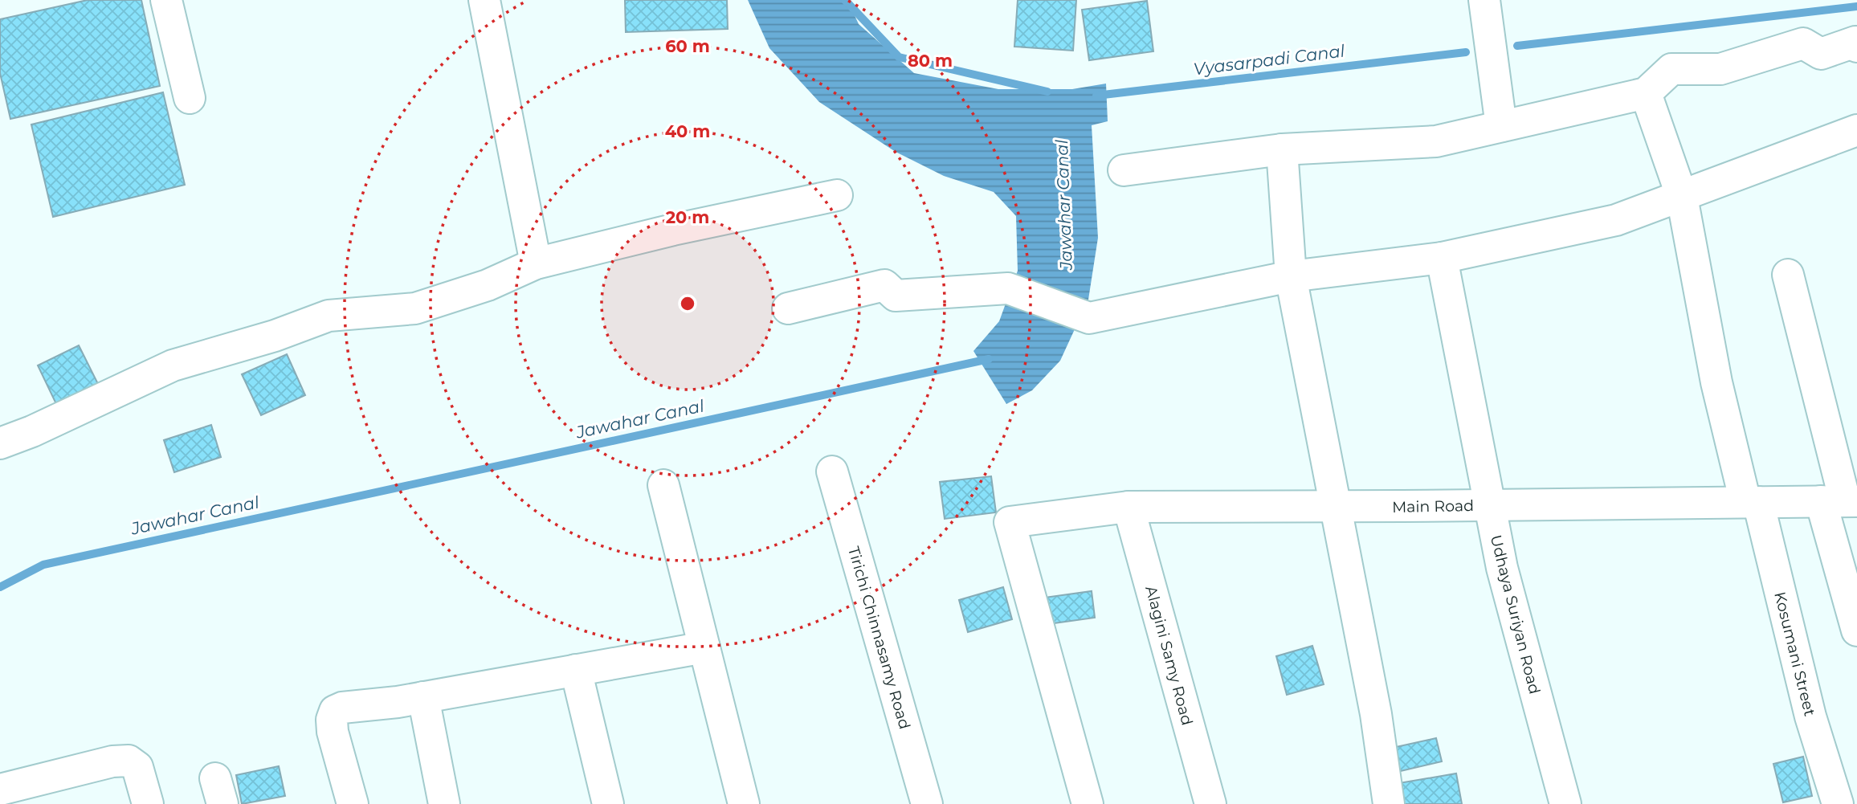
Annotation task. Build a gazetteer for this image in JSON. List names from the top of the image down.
{
  "streets": {
    "street": [
      "Main Road",
      "Udhaya Suriyan Road",
      "Tirichi Chinnasamy Road",
      "Kosumani Street",
      "Alagini Samy Road"
    ]
  },
  "crossings": [
    ["Main Road", "Udhaya Suriyan Road"],
    ["Main Road", "Kosumani Street"],
    ["Main Road", "Alagini Samy Road"]
  ],
  "water": ["Vyasarpadi Canal", "Jawahar Canal"],
  "rings": [
    "60 m",
    "80 m",
    "40 m",
    "20 m"
  ]
}
